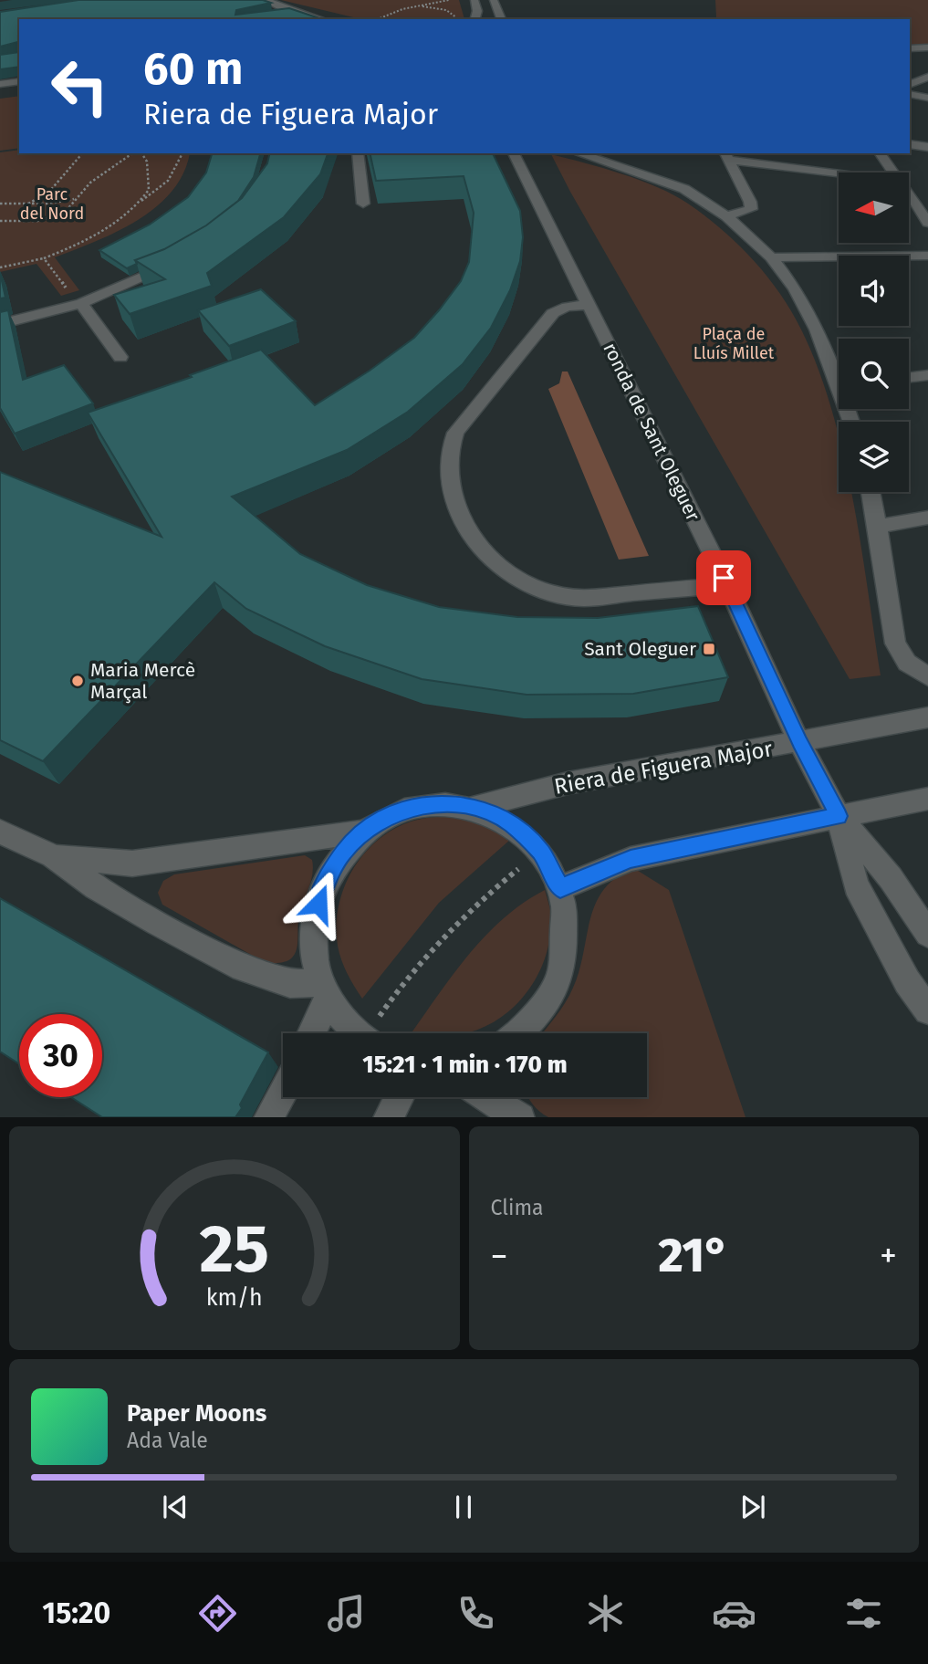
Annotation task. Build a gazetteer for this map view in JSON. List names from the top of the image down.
{
  "streets": {
    "street": ["ronda de Sant Oleguer", "Riera de Figuera Major"]
  },
  "crossings": [
    ["ronda de Sant Oleguer", "Riera de Figuera Major"]
  ],
  "parks": ["Parc del Nord", "Plaça de Lluís Millet"],
  "places": {
    "transit": ["Sant Oleguer"],
    "other": ["Maria Mercè Marçal"]
  },
  "north": "left",
  "page": {
    "turn": ["60 m", "Riera de Figuera Major"],
    "limit": "30",
    "trip": "15:21 · 1 min · 170 m",
    "tile": "Clima",
    "heat": ["−", "21°", "+"],
    "song": ["Paper Moons", "Ada Vale"],
    "tabs": "15:20",
    "gauge": ["25", "km/h"]
  }
}
